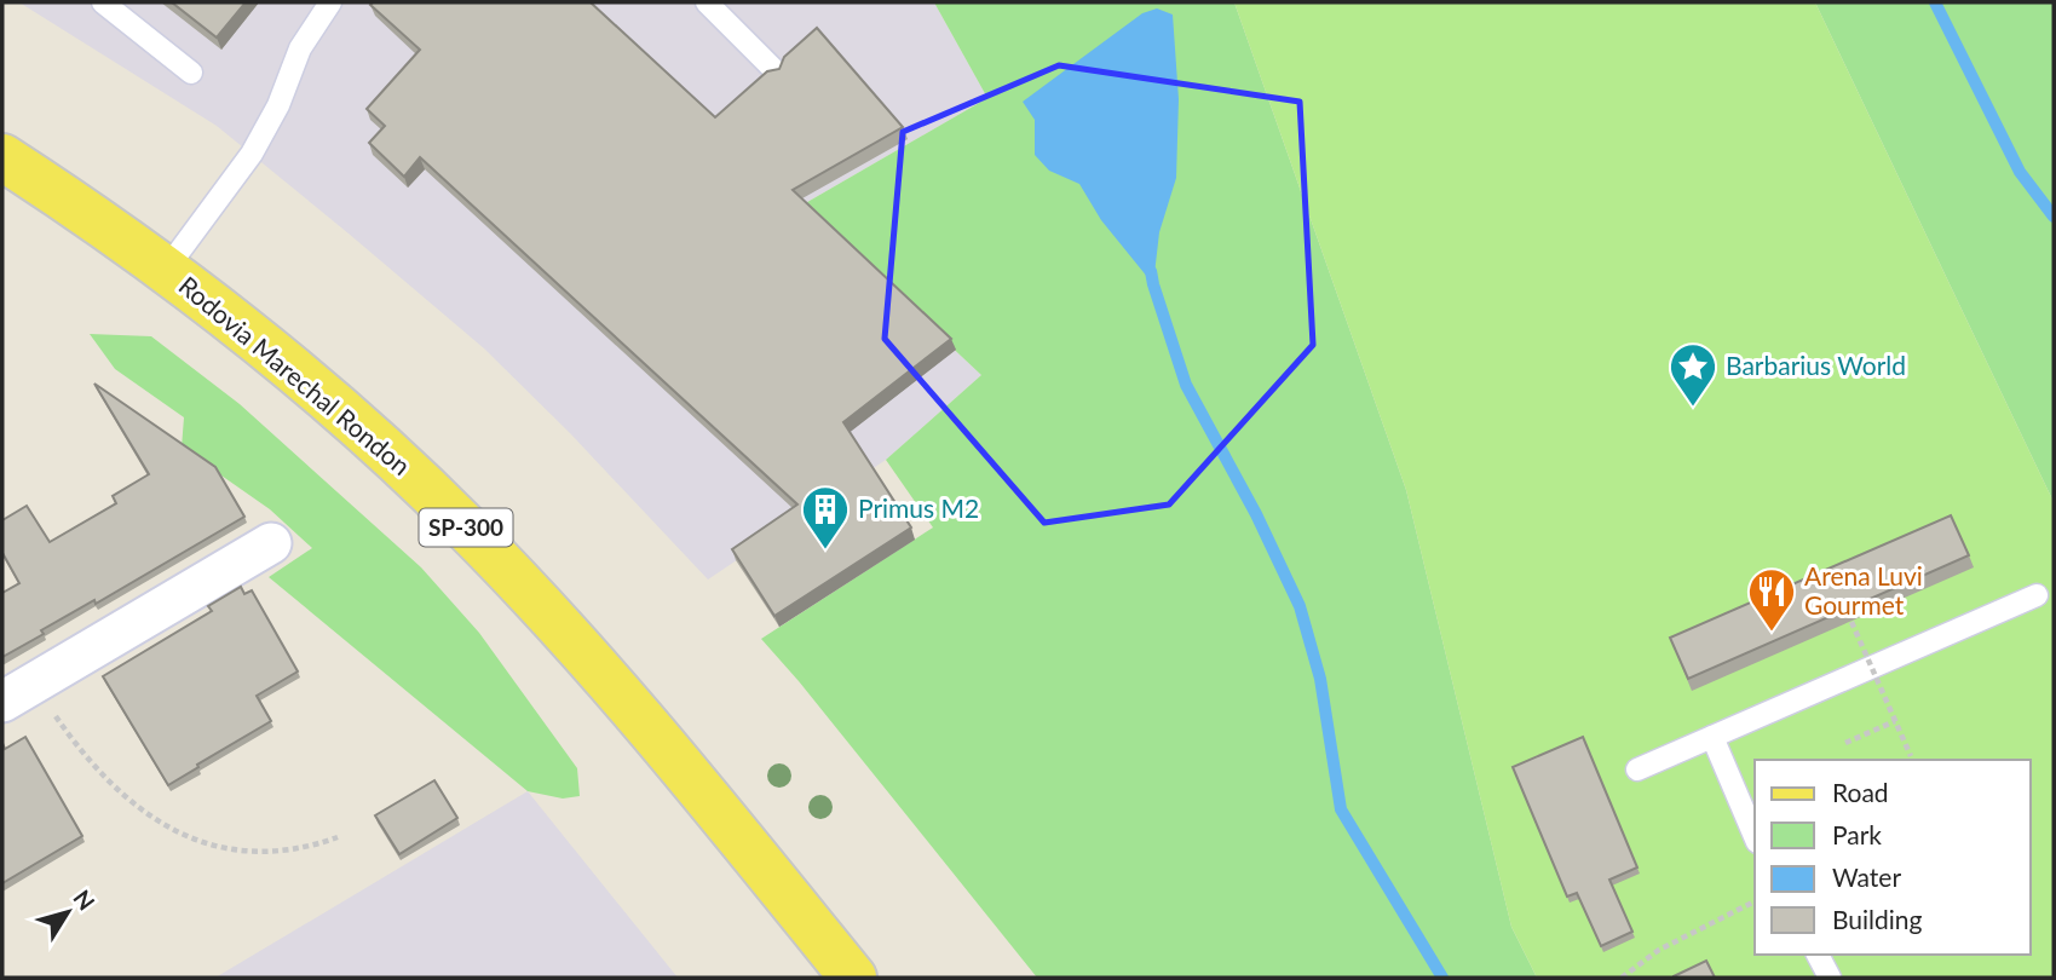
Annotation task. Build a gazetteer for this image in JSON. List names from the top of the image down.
{
  "streets": {
    "main road": ["Rodovia Marechal Rondon", "SP-300"]
  },
  "places": {
    "place": ["Barbarius World"],
    "building": ["Primus M2"],
    "restaurant": ["Arena Luvi Gourmet"]
  },
  "legend": [
    "Road",
    "Park",
    "Water",
    "Building"
  ],
  "north": "top right"
}
